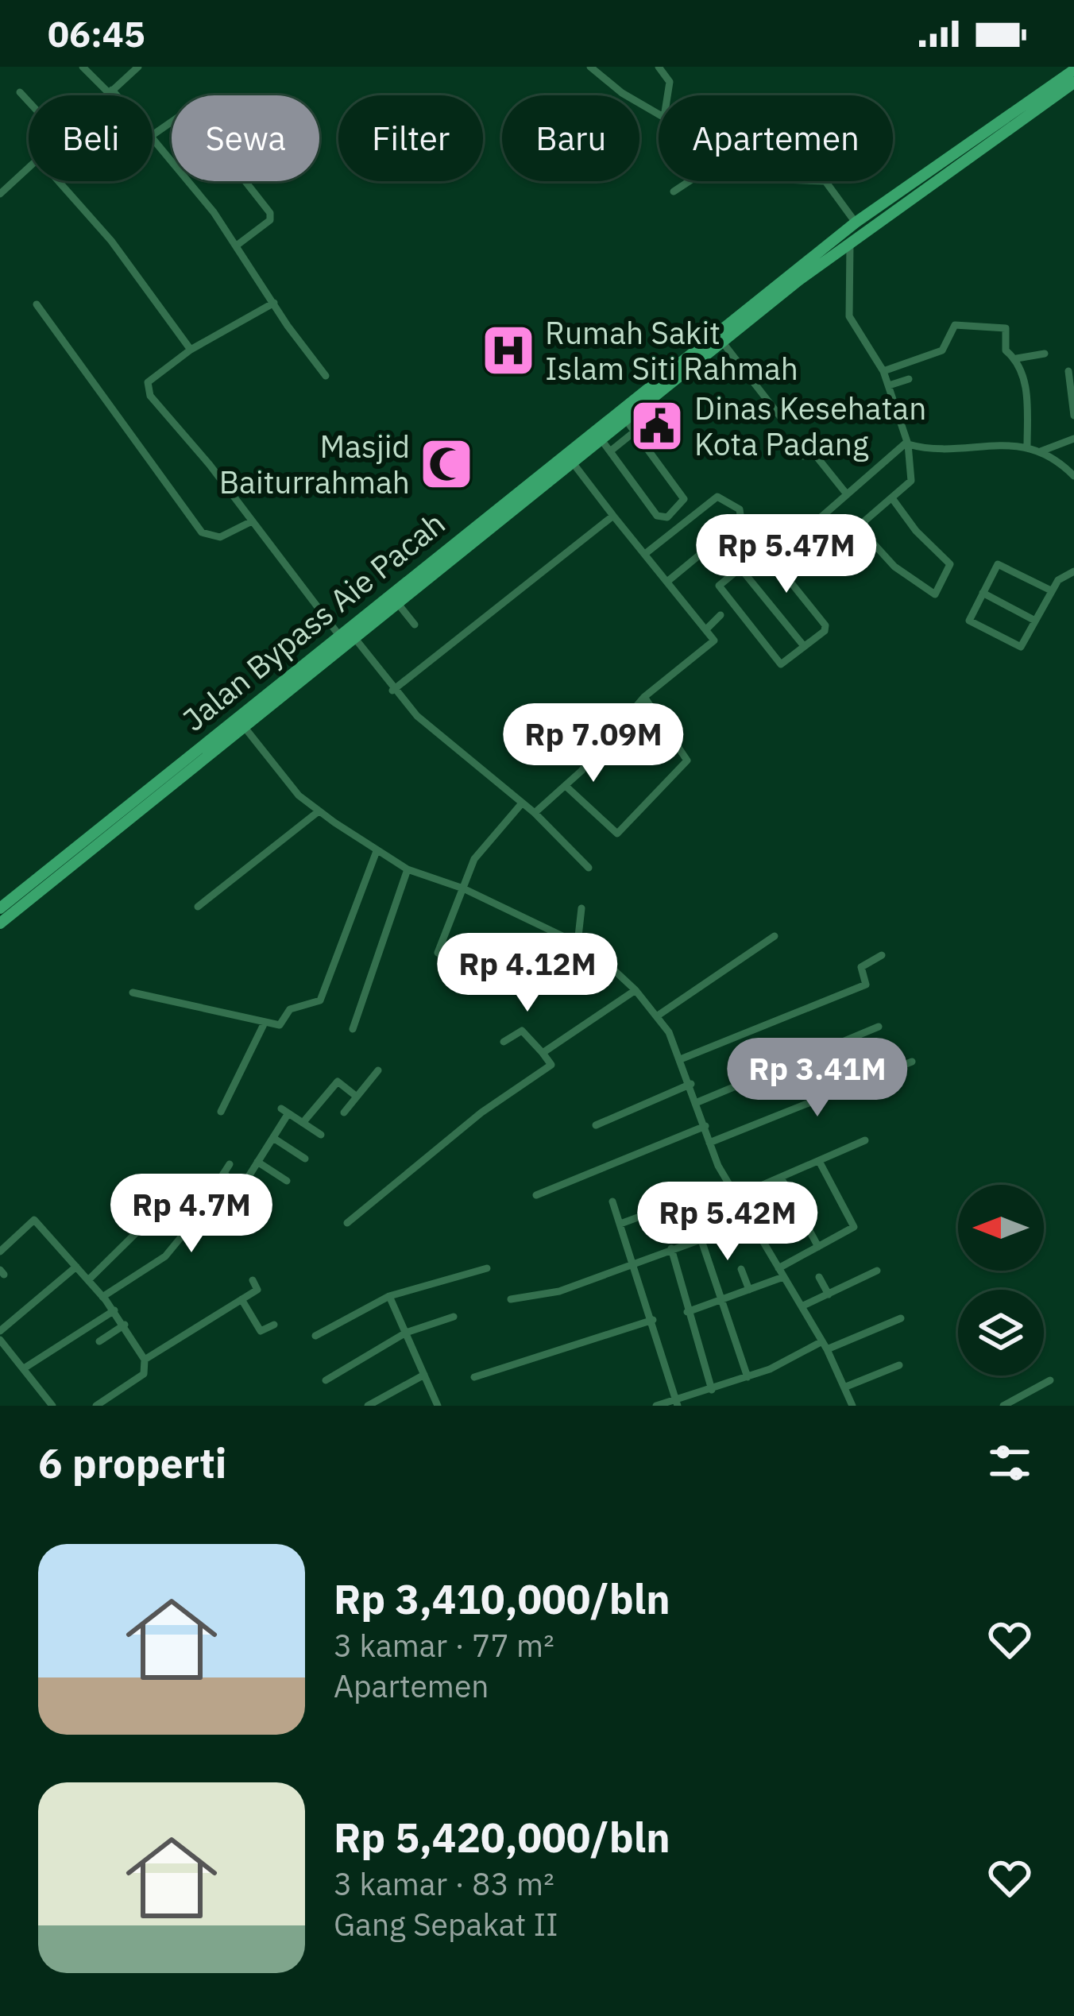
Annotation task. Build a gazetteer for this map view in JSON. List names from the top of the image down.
{
  "streets": {
    "highway": ["Jalan Bypass Aie Pacah"]
  },
  "places": {
    "hospital": ["Rumah Sakit Islam Siti Rahmah"],
    "public building": ["Dinas Kesehatan Kota Padang"],
    "mosque": ["Masjid Baiturrahmah"]
  },
  "north": "left",
  "page": {
    "status": "06:45",
    "chip": [
      "Beli",
      "Sewa",
      "Filter",
      "Baru",
      "Apartemen"
    ],
    "price": [
      "Rp 5.47M",
      "Rp 7.09M",
      "Rp 4.12M",
      "Rp 3.41M",
      "Rp 4.7M",
      "Rp 5.42M"
    ],
    "heading": "6 properti",
    "list": [
      {
        "name": "Rp 3,410,000/bln",
        "note": "3 kamar · 77 m² · Apartemen"
      },
      {
        "name": "Rp 5,420,000/bln",
        "note": "3 kamar · 83 m² · Gang Sepakat II"
      }
    ]
  }
}
